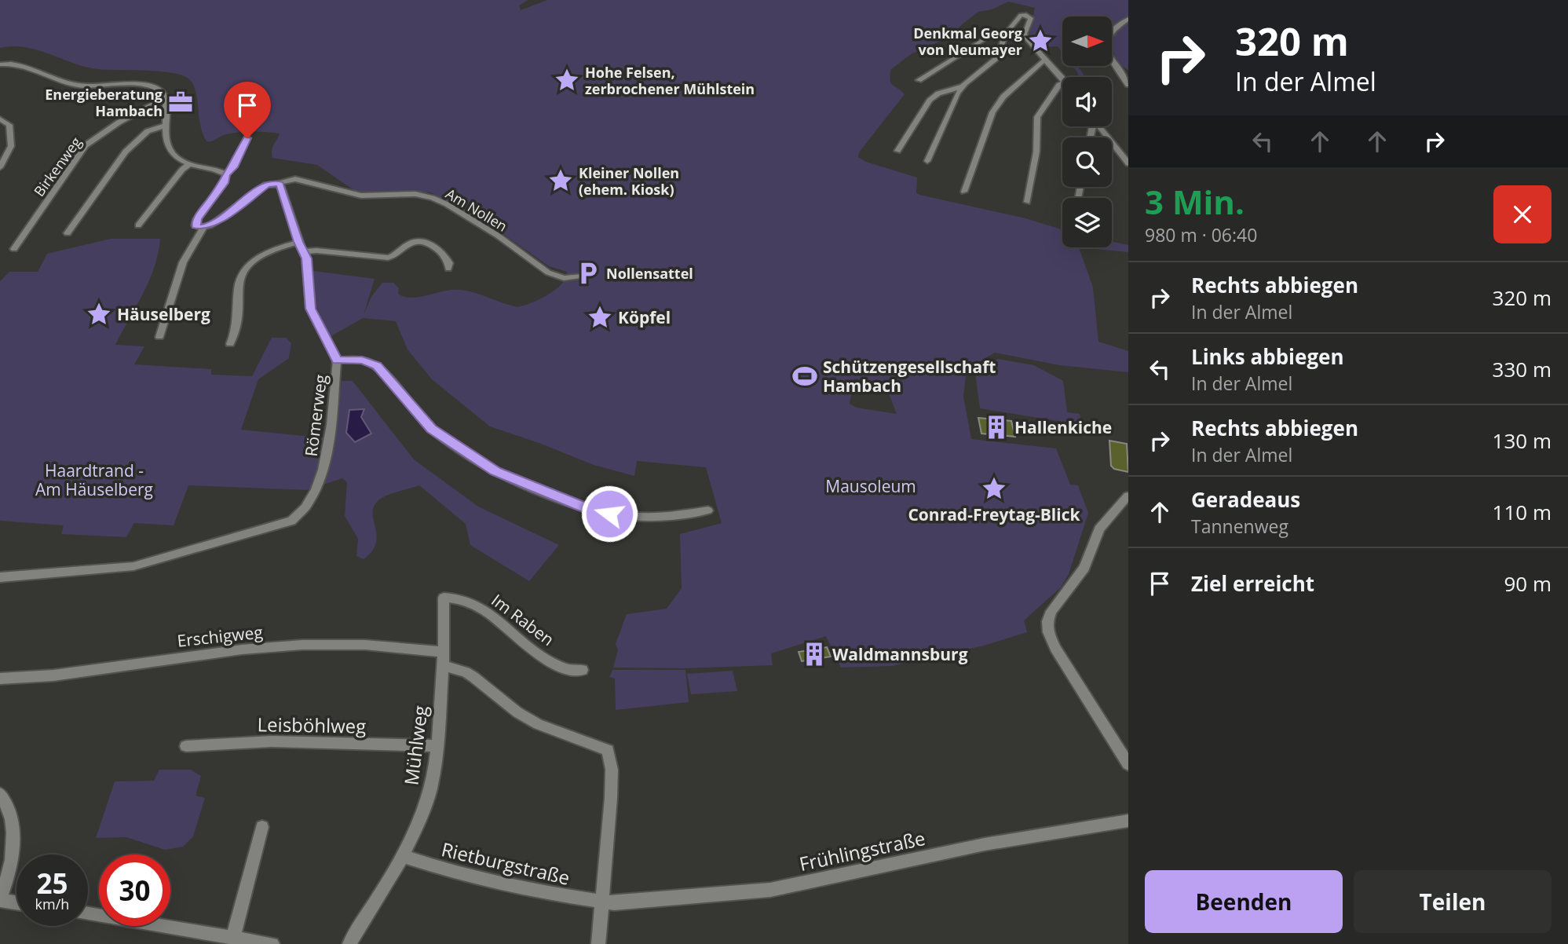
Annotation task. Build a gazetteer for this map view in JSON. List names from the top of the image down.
{
  "streets": {
    "street": [
      "Birkenweg",
      "Am Nollen",
      "Römerweg",
      "Im Raben",
      "Erschigweg",
      "Leisböhlweg",
      "Mühlweg",
      "Frühlingstraße",
      "Rietburgstraße"
    ]
  },
  "crossings": [
    ["Im Raben", "Mühlweg"],
    ["Erschigweg", "Mühlweg"],
    ["Leisböhlweg", "Mühlweg"],
    ["Mühlweg", "Rietburgstraße"],
    ["Frühlingstraße", "Rietburgstraße"]
  ],
  "parks": ["Haardtrand - Am Häuselberg", "Mausoleum"],
  "places": {
    "place": [
      "Denkmal Georg von Neumayer",
      "Hohe Felsen, zerbrochener Mühlstein",
      "Kleiner Nollen (ehem. Kiosk)",
      "Häuselberg",
      "Köpfel",
      "Conrad-Freytag-Blick"
    ],
    "office": ["Energieberatung Hambach"],
    "parking": ["Nollensattel"],
    "sports": ["Schützengesellschaft Hambach"],
    "building": ["Hallenkiche", "Waldmannsburg"]
  },
  "north": "right",
  "page": {
    "turn": ["320 m", "In der Almel"],
    "heading": ["3 Min.", "980 m · 06:40"],
    "list": [
      {
        "name": "Rechts abbiegen",
        "note": "In der Almel",
        "value": "320 m"
      },
      {
        "name": "Links abbiegen",
        "note": "In der Almel",
        "value": "330 m"
      },
      {
        "name": "Rechts abbiegen",
        "note": "In der Almel",
        "value": "130 m"
      },
      {
        "name": "Geradeaus",
        "note": "Tannenweg",
        "value": "110 m"
      },
      {
        "name": "Ziel erreicht",
        "value": "90 m"
      }
    ],
    "speed": "25 km/h",
    "limit": "30",
    "buttons": ["Beenden", "Teilen"]
  }
}
